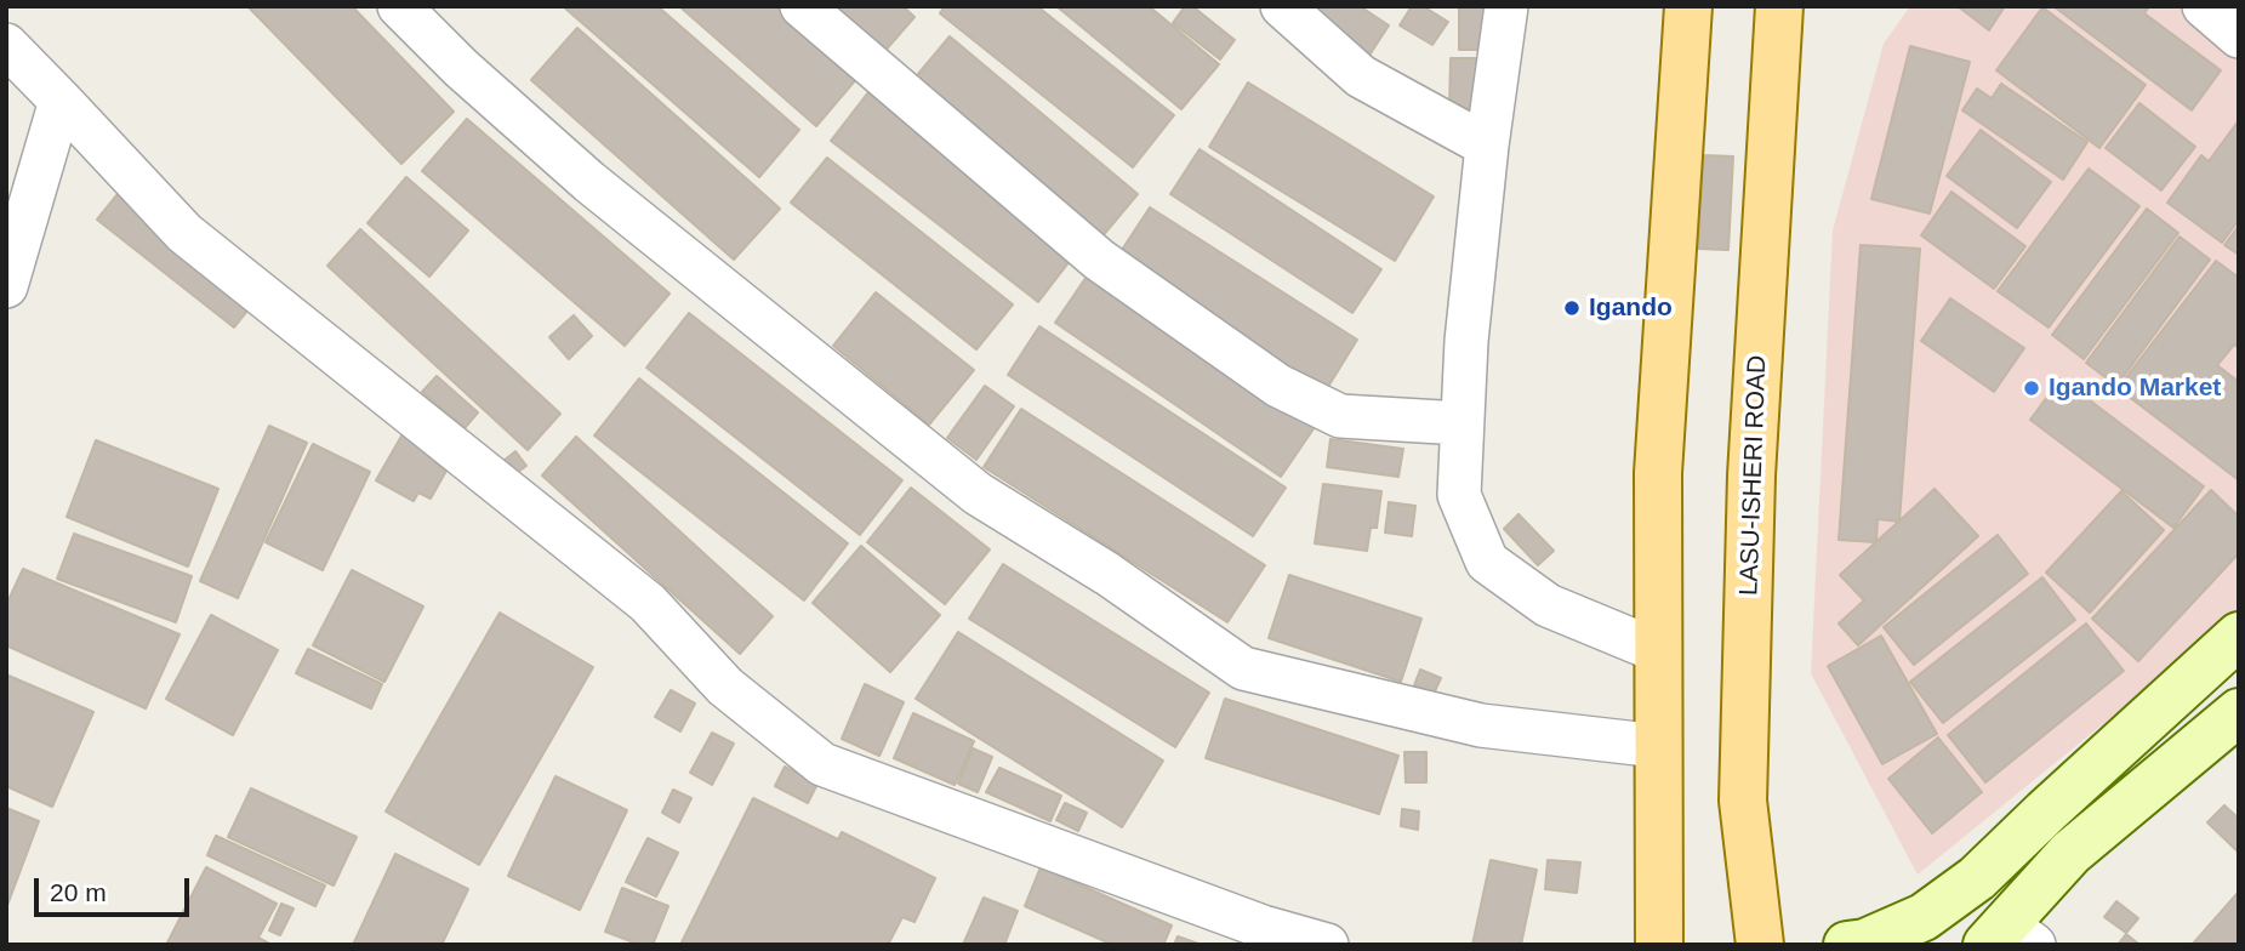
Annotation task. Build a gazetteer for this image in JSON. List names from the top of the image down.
{
  "streets": {
    "main road": ["LASU-ISHERI ROAD"]
  },
  "places": ["Igando", "Igando Market"],
  "scale_bar": "20 m"
}
